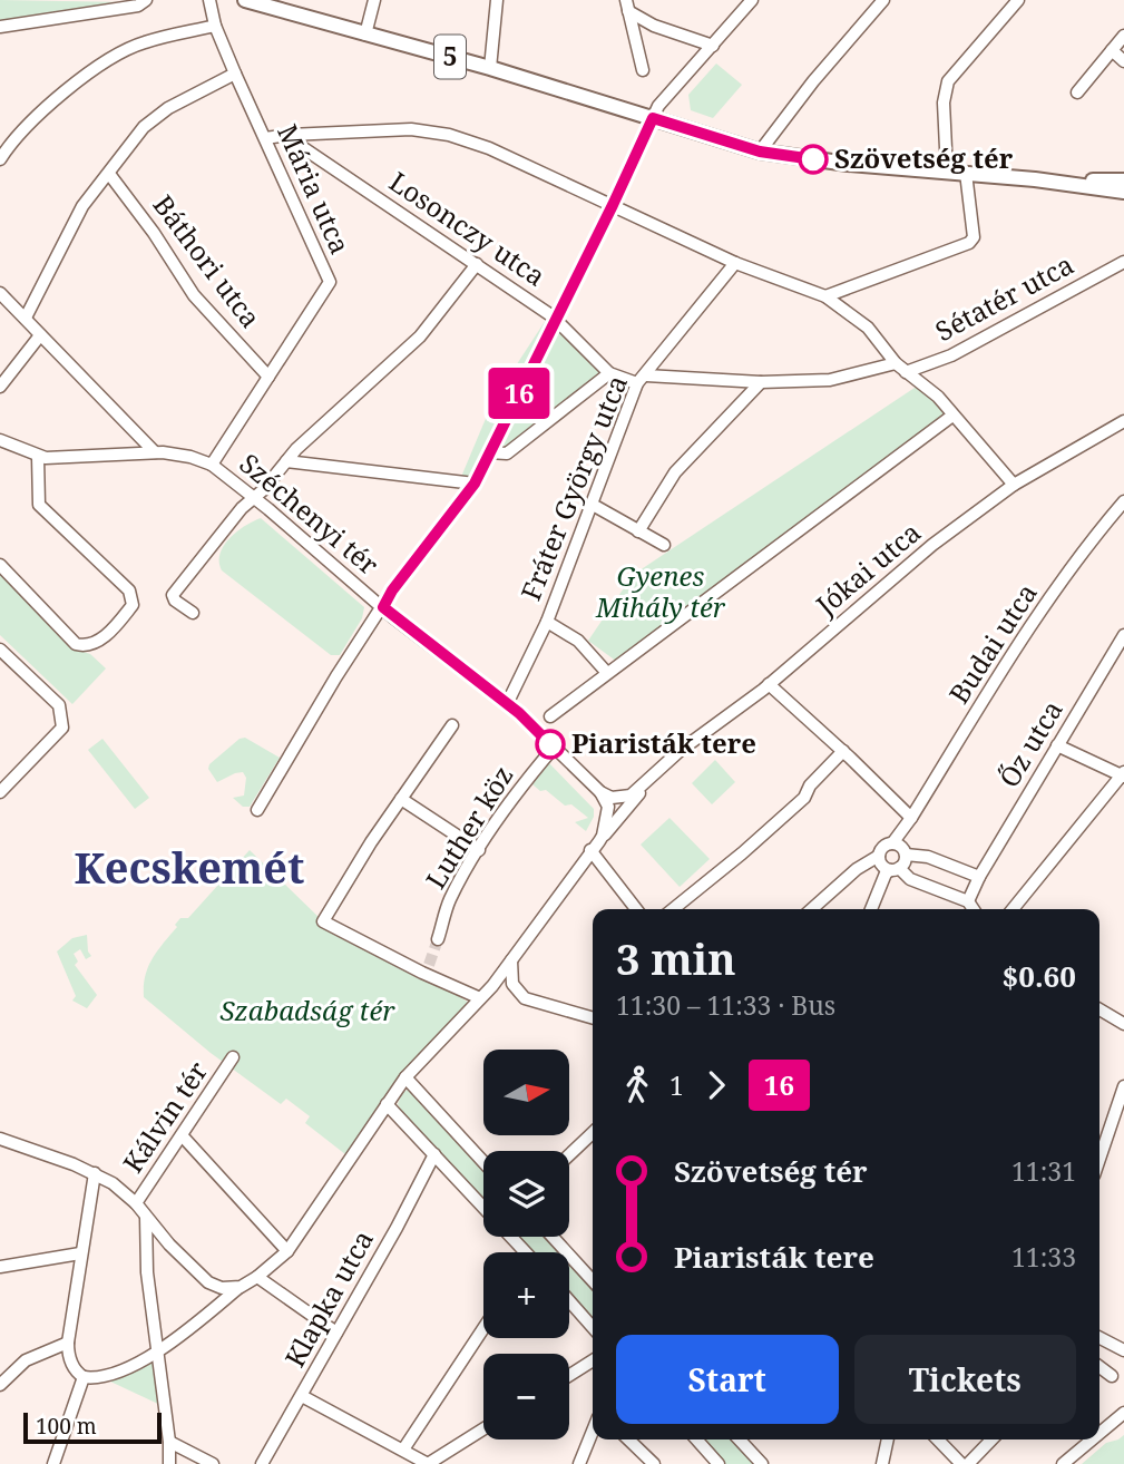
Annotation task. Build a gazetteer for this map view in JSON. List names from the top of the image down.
{
  "streets": {
    "main road": ["5"],
    "street": [
      "Mária utca",
      "Losonczy utca",
      "Báthori utca",
      "Sétatér utca",
      "Fráter György utca",
      "Széchenyi tér",
      "Jókai utca",
      "Budai utca",
      "Őz utca",
      "Luther köz",
      "Kálvin tér",
      "Klapka utca"
    ]
  },
  "crossings": [
    ["Mária utca", "Báthori utca"],
    ["Mária utca", "Széchenyi tér"]
  ],
  "districts": ["Kecskemét"],
  "parks": ["Gyenes Mihály tér", "Szabadság tér"],
  "places": ["Szövetség tér", "Piaristák tere"],
  "lines": ["bus line 16"],
  "scale_bar": "100 m",
  "north": "right",
  "page": {
    "on_map": "16",
    "heading": ["3 min", "11:30 – 11:33 · Bus", "$0.60"],
    "legs": ["1", "16"],
    "map_buttons": ["+", "−"],
    "list": [
      {
        "name": "Szövetség tér",
        "value": "11:31"
      },
      {
        "name": "Piaristák tere",
        "value": "11:33"
      }
    ],
    "buttons": ["Start", "Tickets"],
    "scale": "100 m"
  }
}
